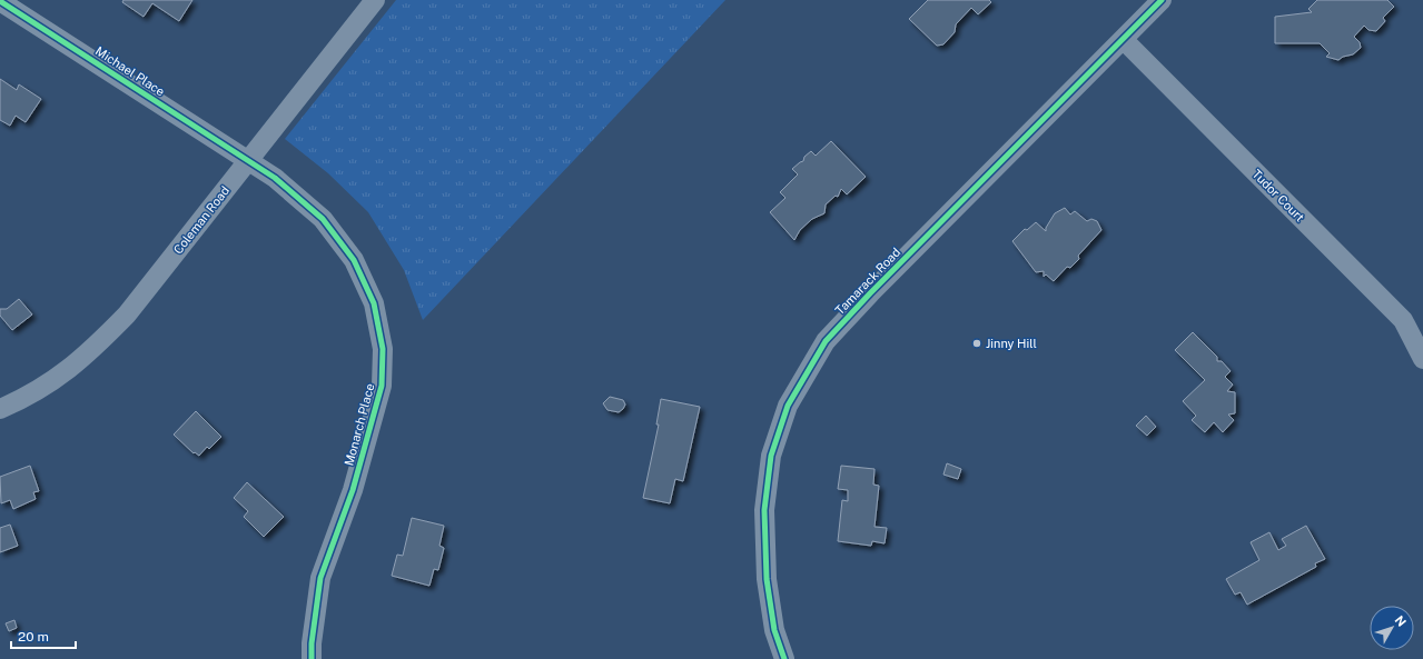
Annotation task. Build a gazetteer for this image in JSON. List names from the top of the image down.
{
  "streets": {
    "street": [
      "Michael Place",
      "Tudor Court",
      "Coleman Road",
      "Tamarack Road",
      "Monarch Place"
    ]
  },
  "crossings": [
    ["Michael Place", "Coleman Road"],
    ["Michael Place", "Monarch Place"],
    ["Tudor Court", "Tamarack Road"],
    ["Coleman Road", "Monarch Place"]
  ],
  "places": ["Jinny Hill"],
  "scale_bar": "20 m",
  "north": "top right"
}
